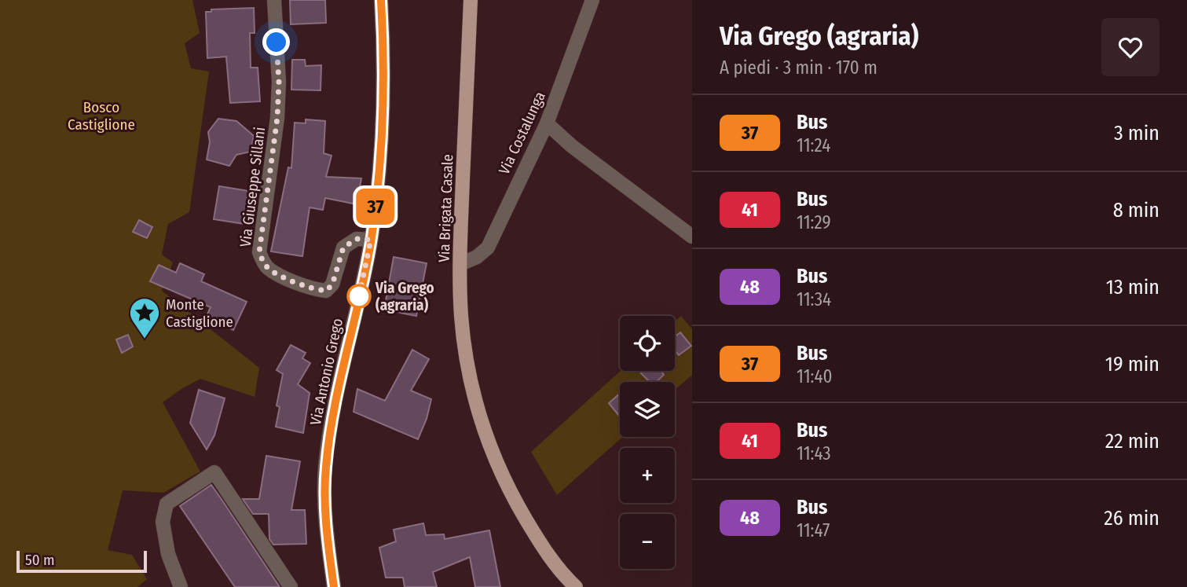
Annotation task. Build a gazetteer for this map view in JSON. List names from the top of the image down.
{
  "streets": {
    "main road": ["Via Brigata Casale"],
    "street": ["Via Costalunga", "Via Giuseppe Sillani", "Via Antonio Grego"]
  },
  "crossings": [
    ["Via Costalunga", "Via Brigata Casale"],
    ["Via Giuseppe Sillani", "Via Antonio Grego"]
  ],
  "parks": ["Bosco Castiglione"],
  "places": {
    "other": ["Via Grego (agraria)"],
    "place": ["Monte Castiglione"]
  },
  "lines": ["bus line 37"],
  "scale_bar": "50 m",
  "page": {
    "on_map": "37",
    "heading": ["Via Grego (agraria)", "A piedi · 3 min · 170 m"],
    "list": [
      {
        "mark": "37",
        "name": "Bus",
        "note": "11:24",
        "value": "3 min"
      },
      {
        "mark": "41",
        "name": "Bus",
        "note": "11:29",
        "value": "8 min"
      },
      {
        "mark": "48",
        "name": "Bus",
        "note": "11:34",
        "value": "13 min"
      },
      {
        "mark": "37",
        "name": "Bus",
        "note": "11:40",
        "value": "19 min"
      },
      {
        "mark": "41",
        "name": "Bus",
        "note": "11:43",
        "value": "22 min"
      },
      {
        "mark": "48",
        "name": "Bus",
        "note": "11:47",
        "value": "26 min"
      }
    ],
    "map_buttons": ["+", "−"],
    "scale": "50 m"
  }
}
